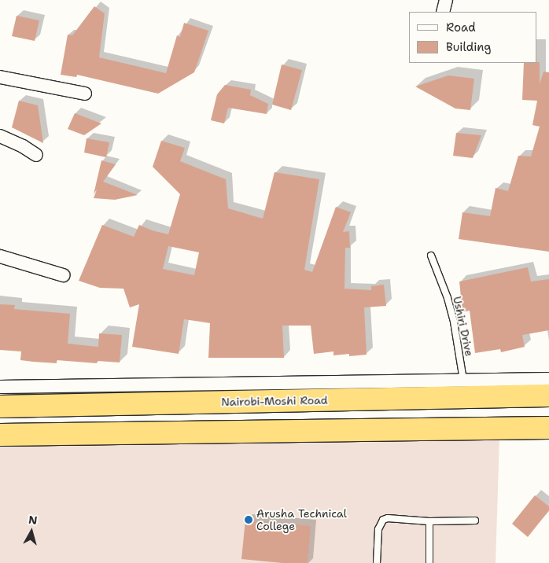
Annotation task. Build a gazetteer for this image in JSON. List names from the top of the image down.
{
  "streets": {
    "highway": ["Nairobi-Moshi Road"],
    "lane": ["Ushiri Drive"]
  },
  "places": ["Arusha Technical College"],
  "legend": ["Road", "Building"],
  "north": "top"
}
